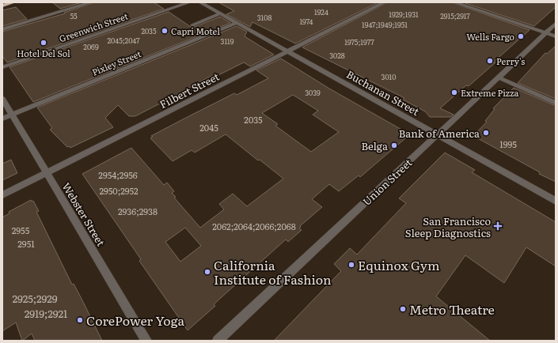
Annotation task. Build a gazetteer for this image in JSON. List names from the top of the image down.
{
  "streets": {
    "street": [
      "Greenwich Street",
      "Pixley Street",
      "Filbert Street",
      "Buchanan Street",
      "Union Street",
      "Webster Street"
    ]
  },
  "crossings": [
    ["Pixley Street", "Buchanan Street"],
    ["Pixley Street", "Webster Street"],
    ["Filbert Street", "Buchanan Street"],
    ["Filbert Street", "Webster Street"],
    ["Buchanan Street", "Union Street"]
  ],
  "places": {
    "other": [
      "Capri Motel",
      "Wells Fargo",
      "Hotel Del Sol",
      "Perry's",
      "Extreme Pizza",
      "Bank of America",
      "Belga",
      "Equinox Gym",
      "California Institute of Fashion",
      "Metro Theatre",
      "CorePower Yoga"
    ],
    "health": ["San Francisco Sleep Diagnostics"]
  },
  "house_numbers": [
    "1924",
    "1929;1931",
    "55",
    "2915;2917",
    "3108",
    "1974",
    "1947;1949;1951",
    "2035",
    "2045;2047",
    "3119",
    "1975;1977",
    "2069",
    "3028",
    "3010",
    "3039",
    "2035",
    "2045",
    "1995",
    "2954;2956",
    "2950;2952",
    "2936;2938",
    "2062;2064;2066;2068",
    "2955",
    "2951",
    "2925;2929",
    "2919;2921"
  ]
}
